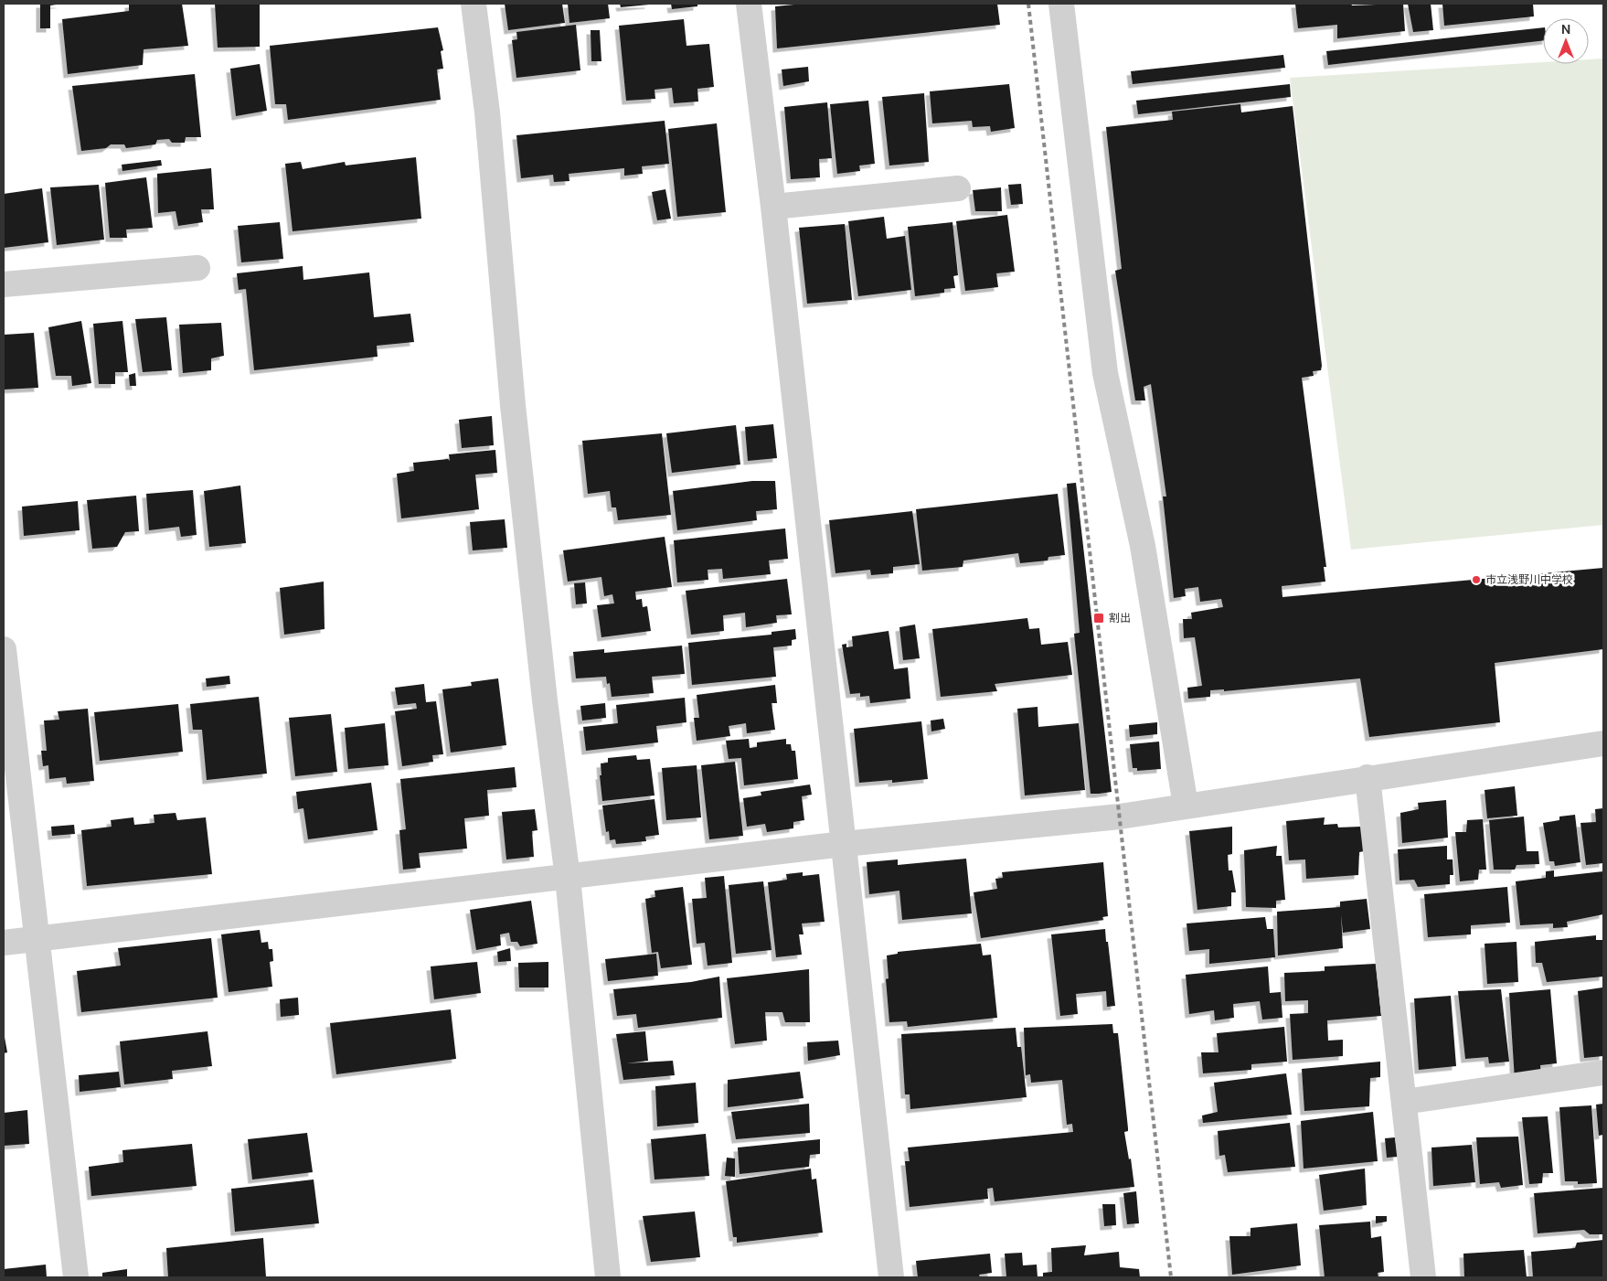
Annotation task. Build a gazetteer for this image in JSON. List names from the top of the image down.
{
  "places": {
    "other": ["市立浅野川中学校"],
    "transit": ["割出"]
  },
  "north": "top"
}
